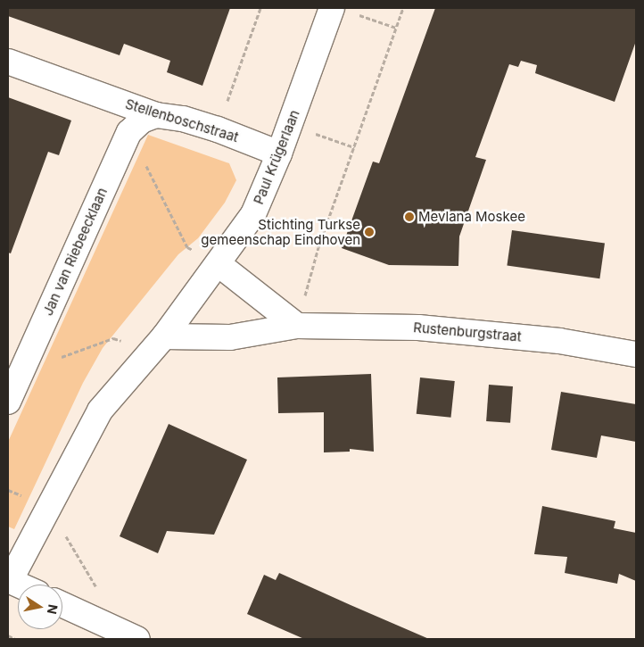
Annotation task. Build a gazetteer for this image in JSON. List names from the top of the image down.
{
  "streets": {
    "street": [
      "Stellenboschstraat",
      "Paul Krügerlaan",
      "Jan van Riebeecklaan",
      "Rustenburgstraat"
    ]
  },
  "crossings": [
    ["Stellenboschstraat", "Paul Krügerlaan"],
    ["Stellenboschstraat", "Jan van Riebeecklaan"],
    ["Paul Krügerlaan", "Rustenburgstraat"]
  ],
  "places": ["Mevlana Moskee", "Stichting Turkse gemeenschap Eindhoven"],
  "north": "right"
}
